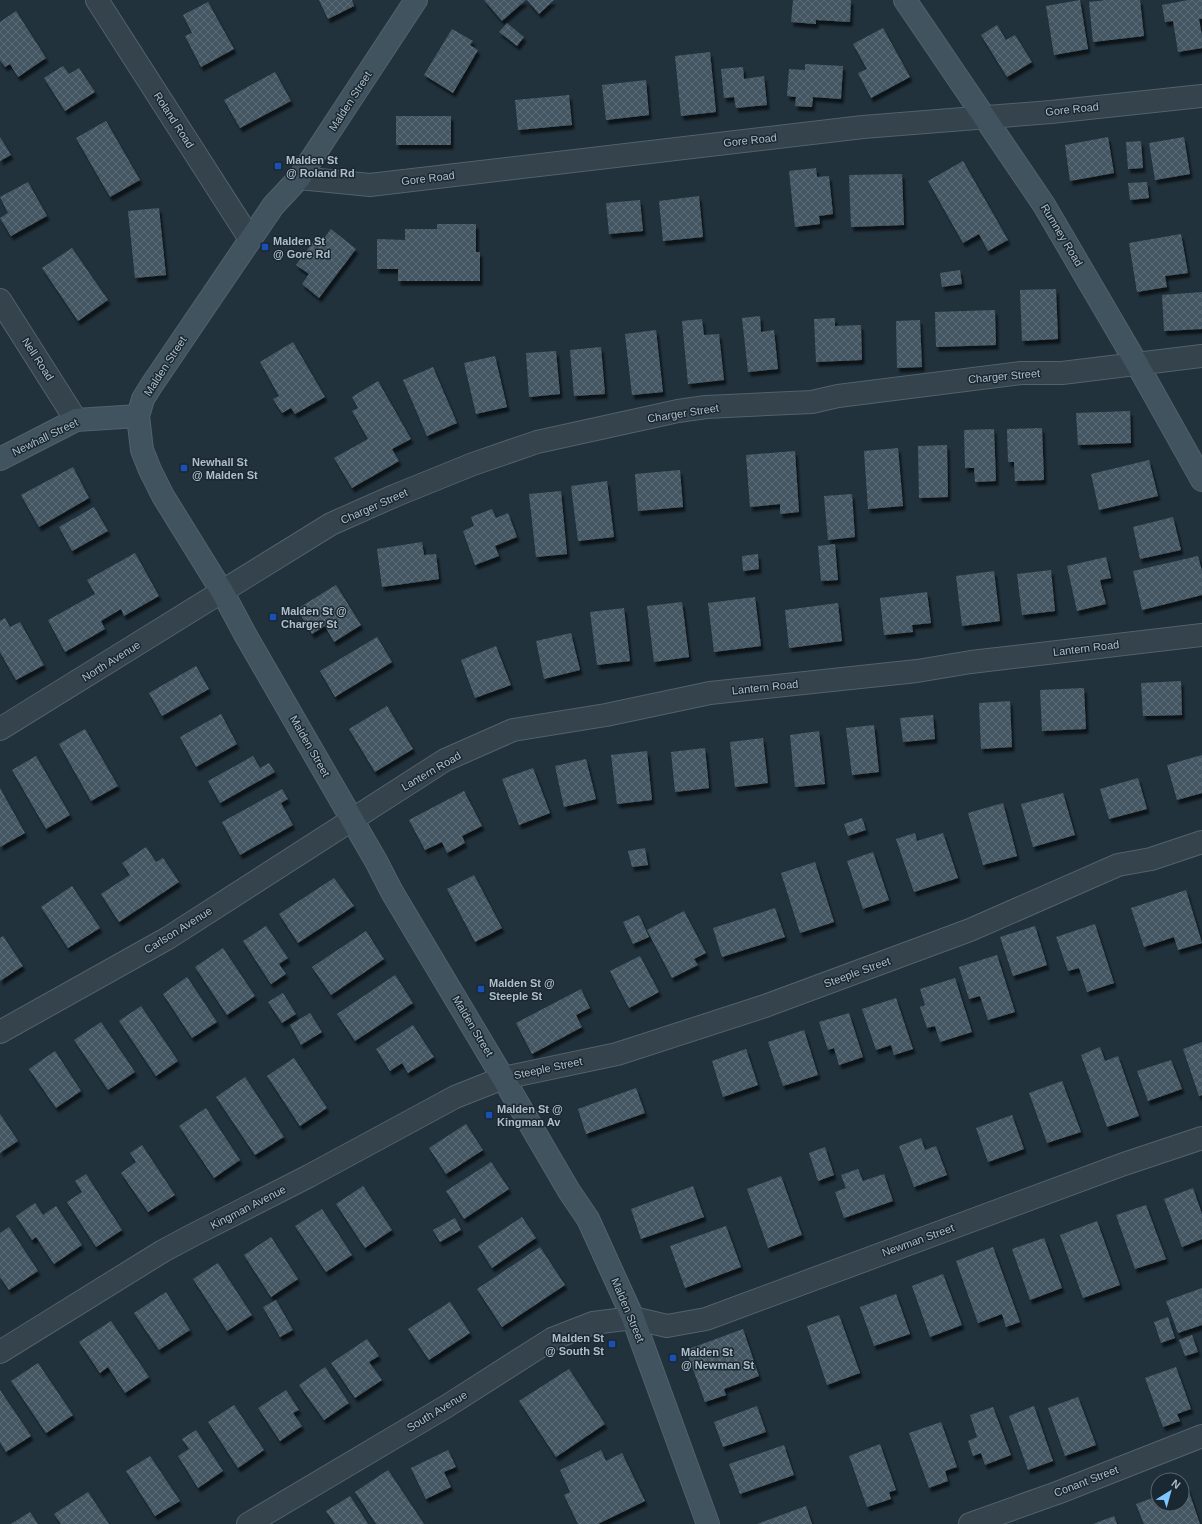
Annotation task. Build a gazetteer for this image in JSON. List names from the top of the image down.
{
  "streets": {
    "street": [
      "Malden Street",
      "Gore Road",
      "Roland Road",
      "Rumney Road",
      "Nell Road",
      "Charger Street",
      "Newhall Street",
      "Lantern Road",
      "North Avenue",
      "Carlson Avenue",
      "Steeple Street",
      "Kingman Avenue",
      "Newman Street",
      "South Avenue",
      "Conant Street"
    ]
  },
  "crossings": [
    ["Malden Street", "Gore Road"],
    ["Malden Street", "Roland Road"],
    ["Malden Street", "Charger Street"],
    ["Malden Street", "Newhall Street"],
    ["Malden Street", "Lantern Road"],
    ["Malden Street", "North Avenue"],
    ["Malden Street", "Carlson Avenue"],
    ["Malden Street", "Steeple Street"],
    ["Malden Street", "Kingman Avenue"],
    ["Malden Street", "Newman Street"],
    ["Malden Street", "South Avenue"],
    ["Gore Road", "Rumney Road"],
    ["Rumney Road", "Charger Street"],
    ["Nell Road", "Newhall Street"],
    ["Charger Street", "North Avenue"],
    ["Lantern Road", "Carlson Avenue"],
    ["Steeple Street", "Kingman Avenue"],
    ["Newman Street", "South Avenue"]
  ],
  "places": {
    "transit": [
      "Malden St @ Roland Rd",
      "Malden St @ Gore Rd",
      "Newhall St @ Malden St",
      "Malden St @ Charger St",
      "Malden St @ Steeple St",
      "Malden St @ Kingman Av",
      "Malden St @ South St",
      "Malden St @ Newman St"
    ]
  },
  "north": "top right"
}
